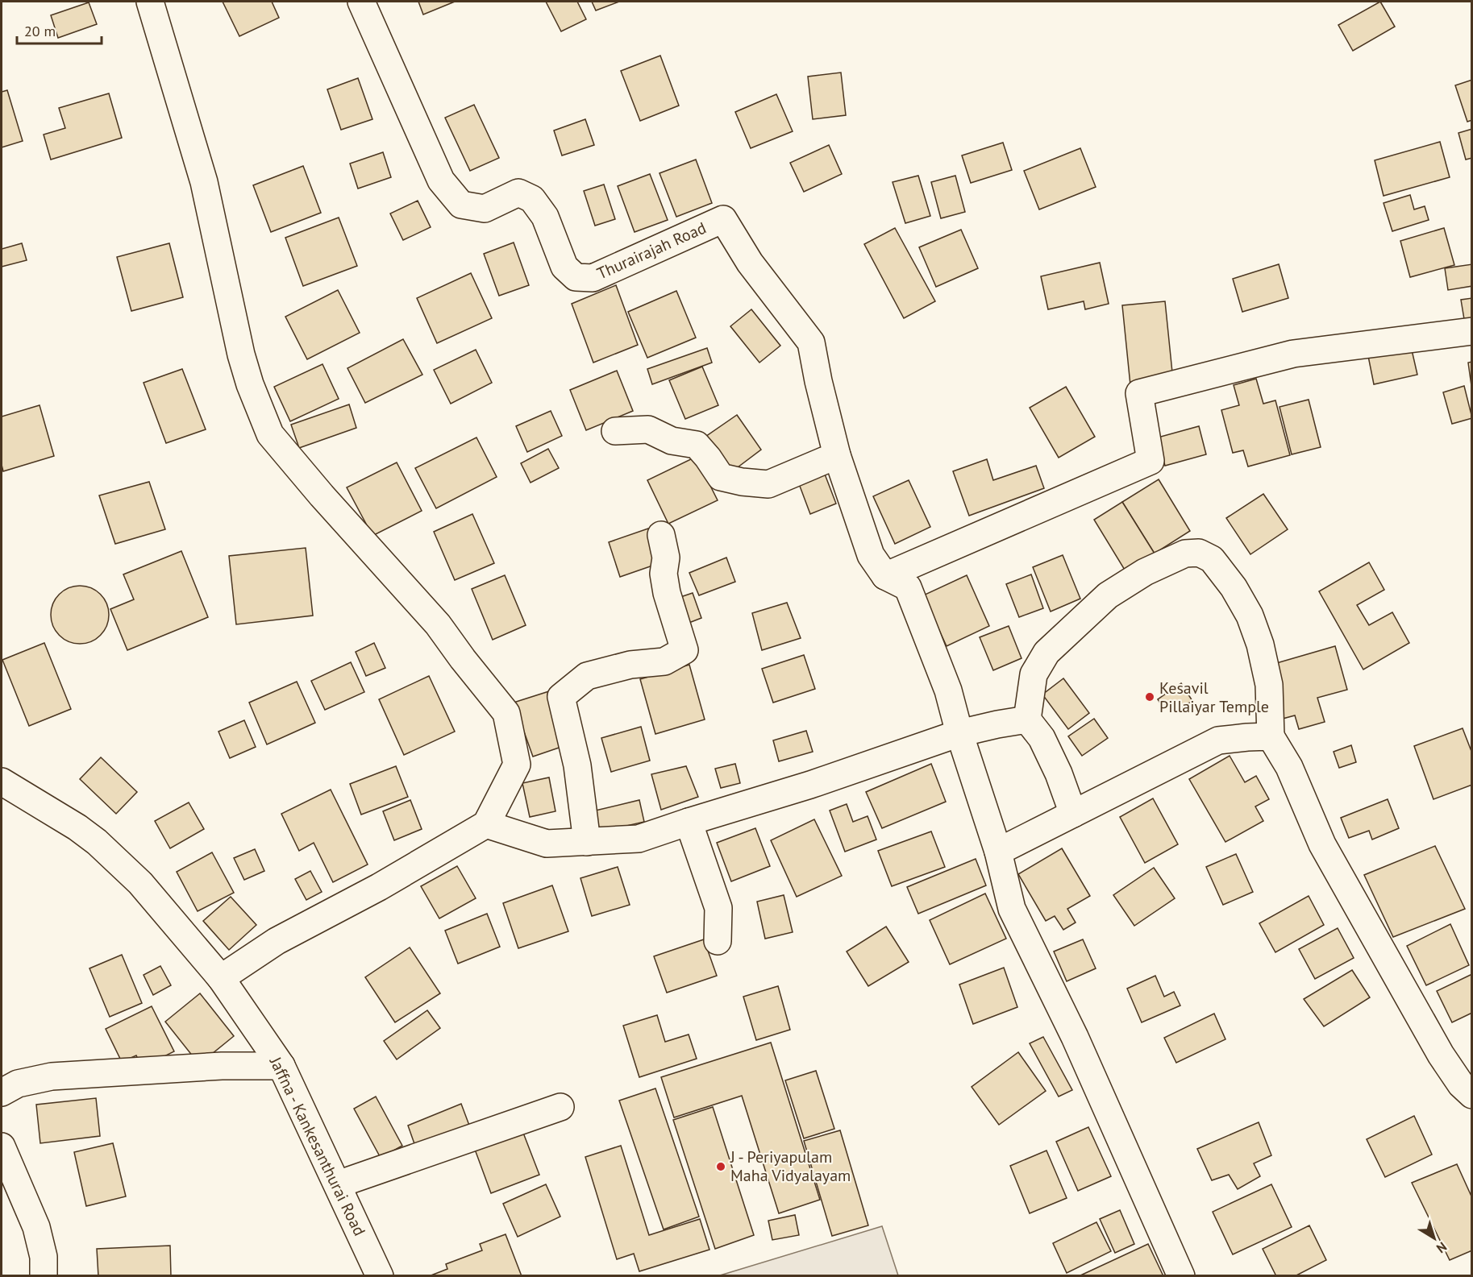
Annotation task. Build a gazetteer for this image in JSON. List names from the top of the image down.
{
  "streets": {
    "street": ["Thurairajah Road", "Jaffna - Kankesanthurai Road"]
  },
  "places": ["Kesavil Pillaiyar Temple", "J - Periyapulam Maha Vidyalayam"],
  "scale_bar": "20 m",
  "north": "bottom right"
}
